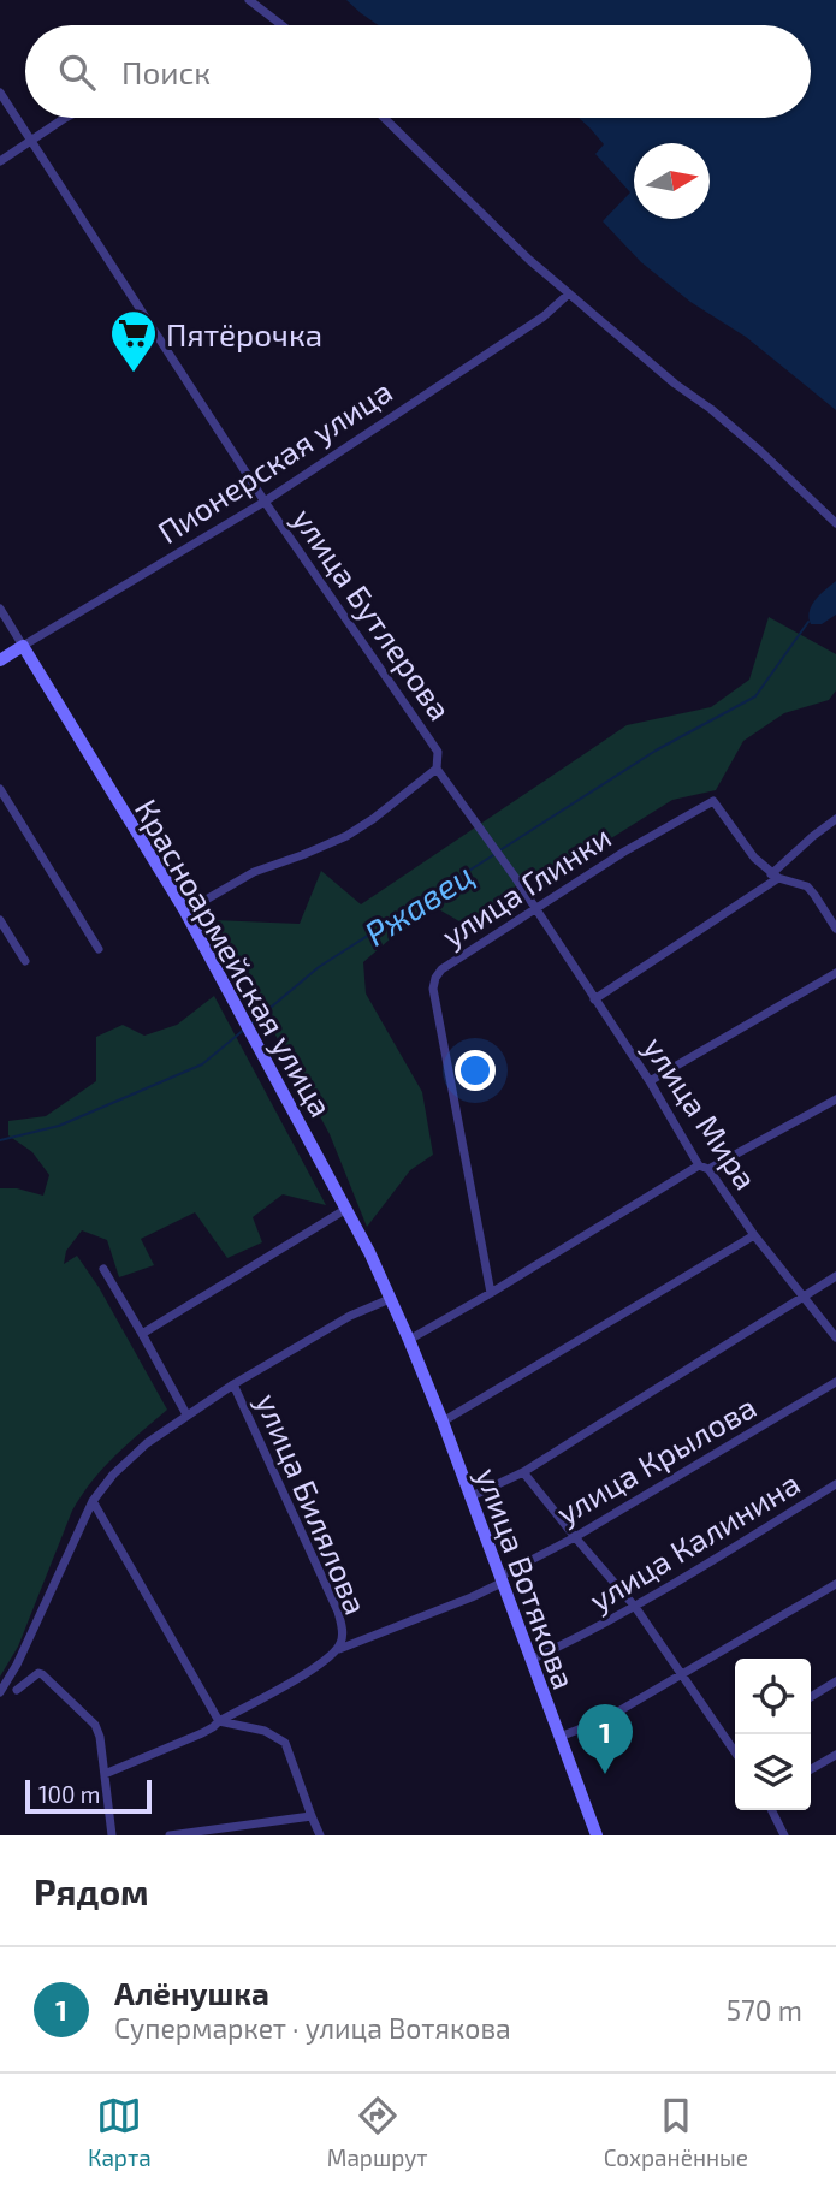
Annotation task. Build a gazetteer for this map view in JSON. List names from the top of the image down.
{
  "streets": {
    "street": [
      "Пионерская улица",
      "улица Бутлерова",
      "улица Глинки",
      "Красноармейская улица",
      "улица Мира",
      "улица Крылова",
      "улица Билялова",
      "улица Калинина",
      "улица Вотякова"
    ]
  },
  "crossings": [
    ["Пионерская улица", "улица Бутлерова"],
    ["Пионерская улица", "Красноармейская улица"],
    ["улица Бутлерова", "улица Глинки"],
    ["улица Бутлерова", "улица Мира"],
    ["улица Глинки", "улица Мира"],
    ["Красноармейская улица", "улица Вотякова"],
    ["улица Крылова", "улица Билялова"],
    ["улица Крылова", "улица Вотякова"],
    ["улица Калинина", "улица Вотякова"]
  ],
  "water": ["Ржавец"],
  "places": {
    "supermarket": ["Пятёрочка"]
  },
  "scale_bar": "100 m",
  "north": "right",
  "page": {
    "search": "Поиск",
    "pins": "1",
    "scale": "100 m",
    "heading": "Рядом",
    "list": [
      {
        "mark": "1",
        "name": "Алёнушка",
        "note": "Супермаркет · улица Вотякова",
        "value": "570 m"
      }
    ],
    "nav": ["Карта", "Маршрут", "Сохранённые"]
  }
}
